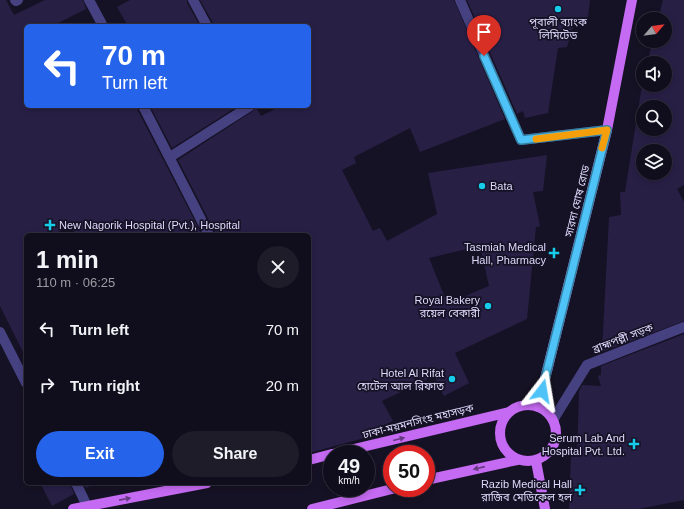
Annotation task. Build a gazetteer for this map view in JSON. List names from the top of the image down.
{
  "streets": {
    "main road": ["সারদা ঘোষ রোড", "ঢাকা-ময়মনসিংহ মহাসড়ক"],
    "street": ["ব্রাহ্মপল্লী সড়ক"]
  },
  "crossings": [
    ["সারদা ঘোষ রোড", "ব্রাহ্মপল্লী সড়ক"],
    ["সারদা ঘোষ রোড", "ঢাকা-ময়মনসিংহ মহাসড়ক"],
    ["ব্রাহ্মপল্লী সড়ক", "ঢাকা-ময়মনসিংহ মহাসড়ক"]
  ],
  "places": {
    "other": [
      "পূবালী ব্যাংক লিমিটেড",
      "Bata",
      "Royal Bakery রয়েল বেকারী",
      "Hotel Al Rifat হোটেল আল রিফাত"
    ],
    "health": [
      "New Nagorik Hospital (Pvt.), Hospital",
      "Tasmiah Medical Hall, Pharmacy",
      "Serum Lab And Hospital Pvt. Ltd.",
      "Razib Medical Hall রাজিব মেডিকেল হল"
    ]
  },
  "north": "top right",
  "page": {
    "turn": ["70 m", "Turn left"],
    "heading": ["1 min", "110 m · 06:25"],
    "list": [
      {
        "name": "Turn left",
        "value": "70 m"
      },
      {
        "name": "Turn right",
        "value": "20 m"
      }
    ],
    "buttons": ["Exit", "Share"],
    "speed": "49 km/h",
    "limit": "50"
  }
}
